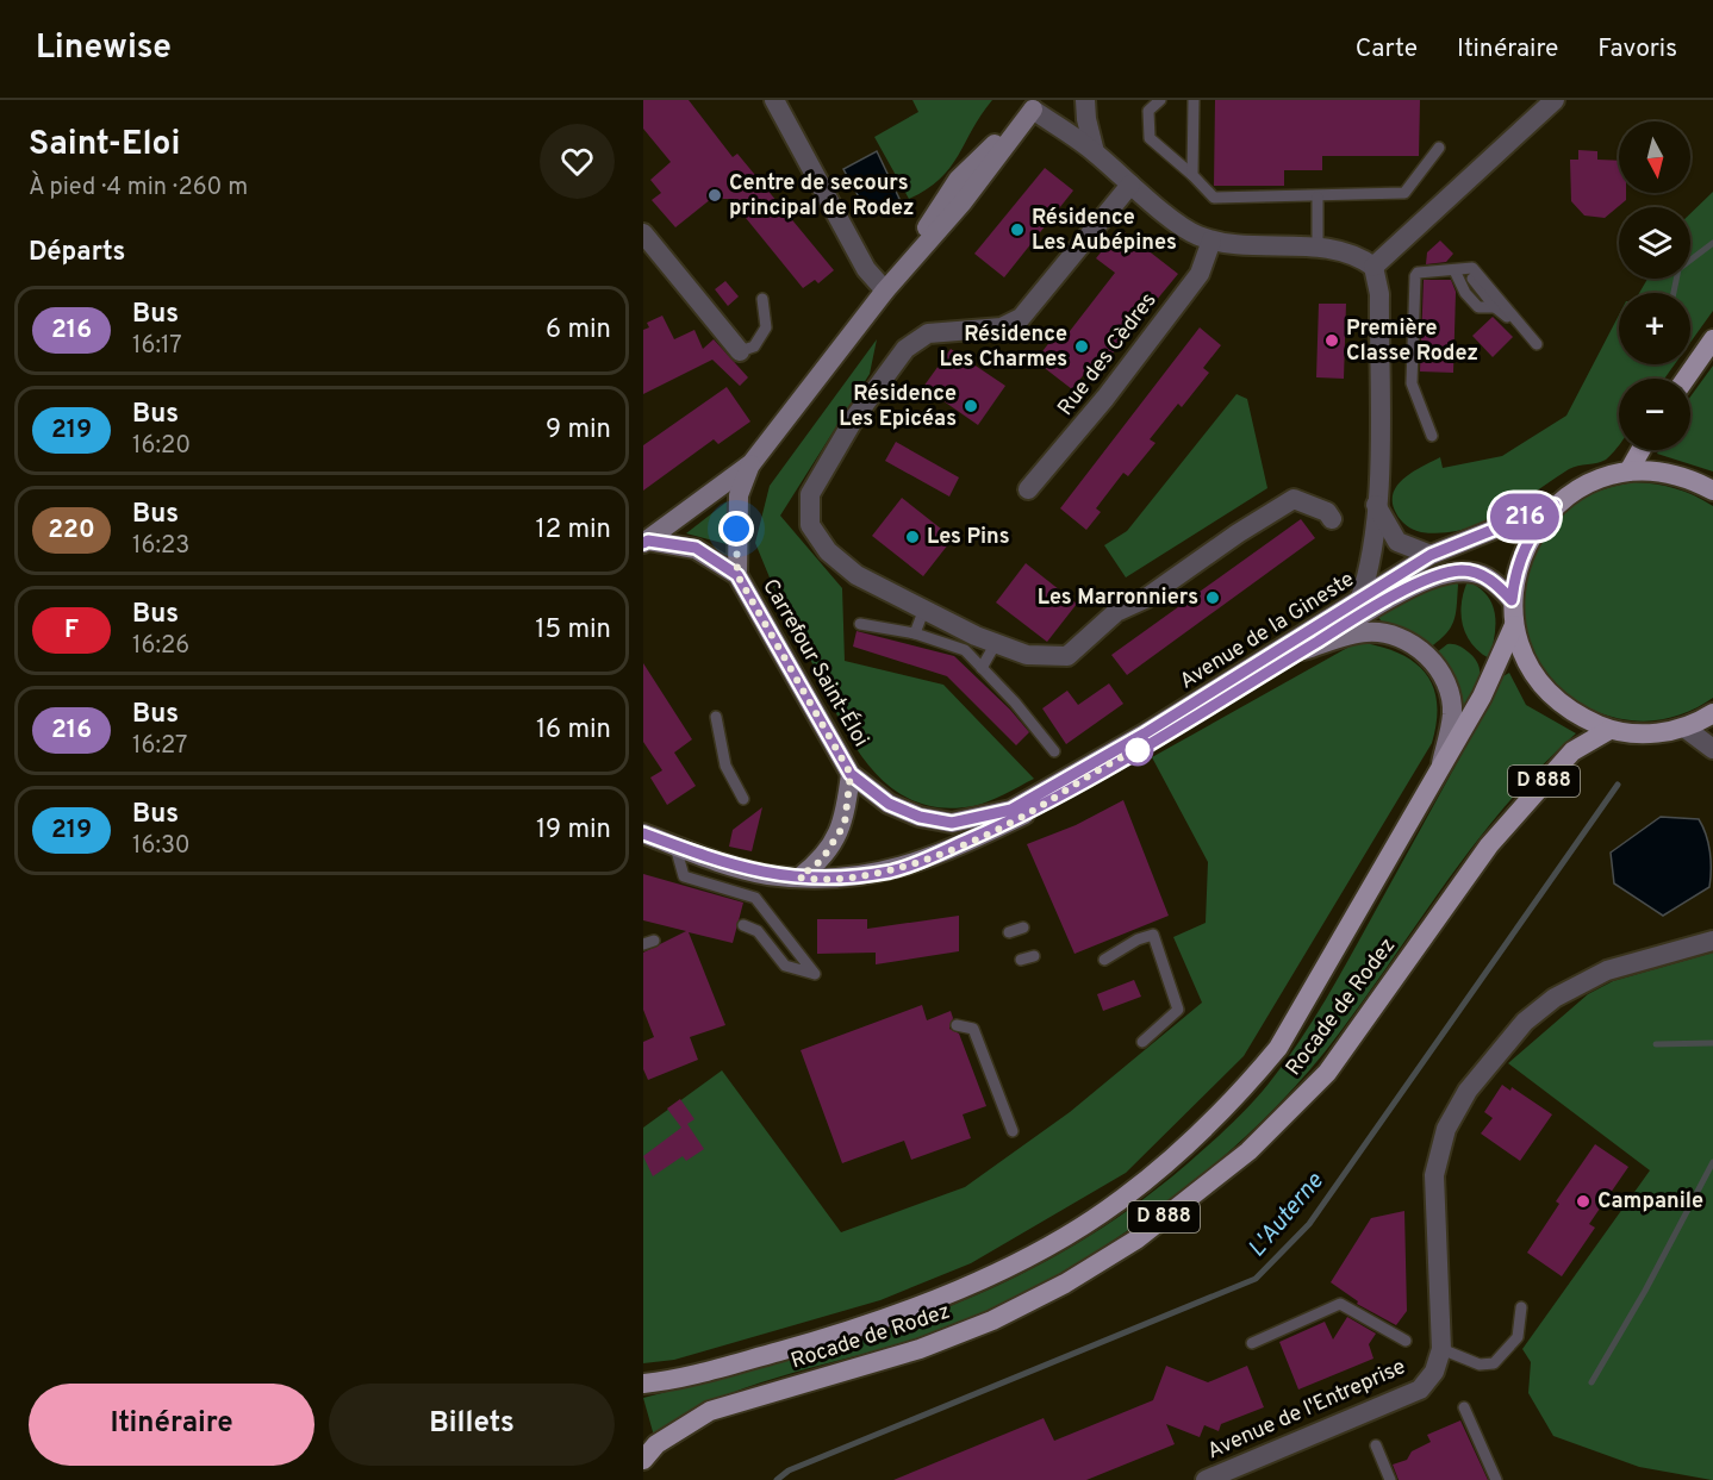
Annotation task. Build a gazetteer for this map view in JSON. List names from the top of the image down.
{
  "streets": {
    "main road": [
      "Avenue de la Gineste",
      "Carrefour Saint-Éloi",
      "D 888",
      "Rocade de Rodez"
    ],
    "street": ["Rue des Cèdres", "Avenue de l'Entreprise"]
  },
  "crossings": [
    ["Avenue de la Gineste", "Carrefour Saint-Éloi"],
    ["Avenue de la Gineste", "Rocade de Rodez"]
  ],
  "water": ["L'Auterne"],
  "places": [
    "Centre de secours principal de Rodez",
    "Résidence Les Aubépines",
    "Première Classe Rodez",
    "Résidence Les Charmes",
    "Résidence Les Epicéas",
    "Les Pins",
    "Les Marronniers",
    "Campanile"
  ],
  "lines": ["bus line 216"],
  "north": "bottom",
  "page": {
    "header": "Linewise",
    "nav": ["Carte", "Itinéraire", "Favoris"],
    "heading": [
      ["Saint-Eloi", "À pied · 4 min · 260 m"],
      "Départs"
    ],
    "on_map": "216",
    "map_buttons": ["+", "−"],
    "list": [
      {
        "mark": "216",
        "name": "Bus",
        "note": "16:17",
        "value": "6 min"
      },
      {
        "mark": "219",
        "name": "Bus",
        "note": "16:20",
        "value": "9 min"
      },
      {
        "mark": "220",
        "name": "Bus",
        "note": "16:23",
        "value": "12 min"
      },
      {
        "mark": "F",
        "name": "Bus",
        "note": "16:26",
        "value": "15 min"
      },
      {
        "mark": "216",
        "name": "Bus",
        "note": "16:27",
        "value": "16 min"
      },
      {
        "mark": "219",
        "name": "Bus",
        "note": "16:30",
        "value": "19 min"
      }
    ],
    "buttons": ["Itinéraire", "Billets"]
  }
}
